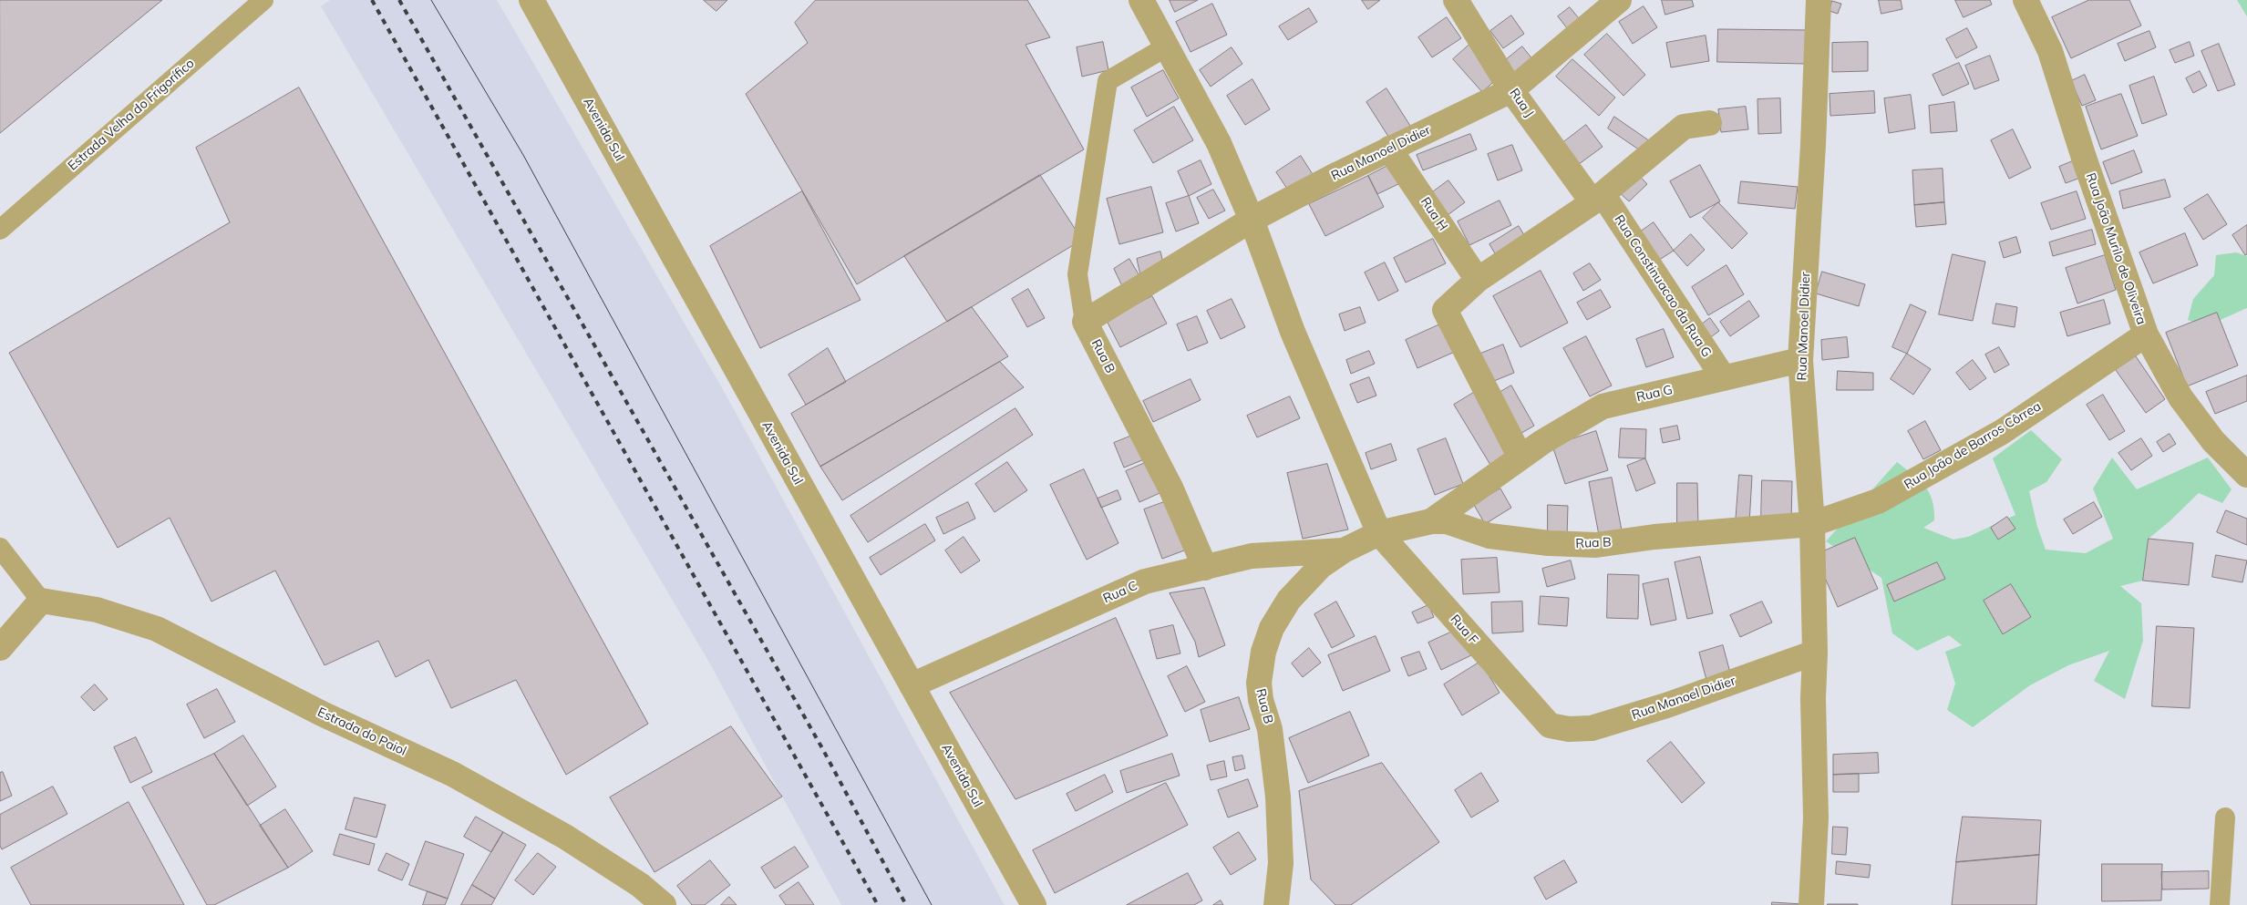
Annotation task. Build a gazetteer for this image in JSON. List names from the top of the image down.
{
  "streets": {
    "street": [
      "Rua J",
      "Avenida Sul",
      "Rua Manoel Didier",
      "Rua H",
      "Rua João Murilo de Oliveira",
      "Rua Constinuacao da Rua G",
      "Rua B",
      "Rua G",
      "Rua João de Barros Côrrea",
      "Rua C",
      "Rua F",
      "Estrada do Paiol"
    ],
    "lane": ["Estrada Velha do Frigorífico"]
  },
  "crossings": [
    ["Rua J", "Rua Manoel Didier"],
    ["Rua J", "Rua Constinuacao da Rua G"],
    ["Avenida Sul", "Rua C"],
    ["Rua Manoel Didier", "Rua H"],
    ["Rua Manoel Didier", "Rua B"],
    ["Rua Manoel Didier", "Rua G"],
    ["Rua Manoel Didier", "Rua João de Barros Côrrea"],
    ["Rua Manoel Didier", "Rua F"],
    ["Rua João Murilo de Oliveira", "Rua João de Barros Côrrea"],
    ["Rua Constinuacao da Rua G", "Rua G"],
    ["Rua B", "Rua G"],
    ["Rua B", "Rua João de Barros Côrrea"],
    ["Rua B", "Rua C"],
    ["Rua B", "Rua F"]
  ]
}
